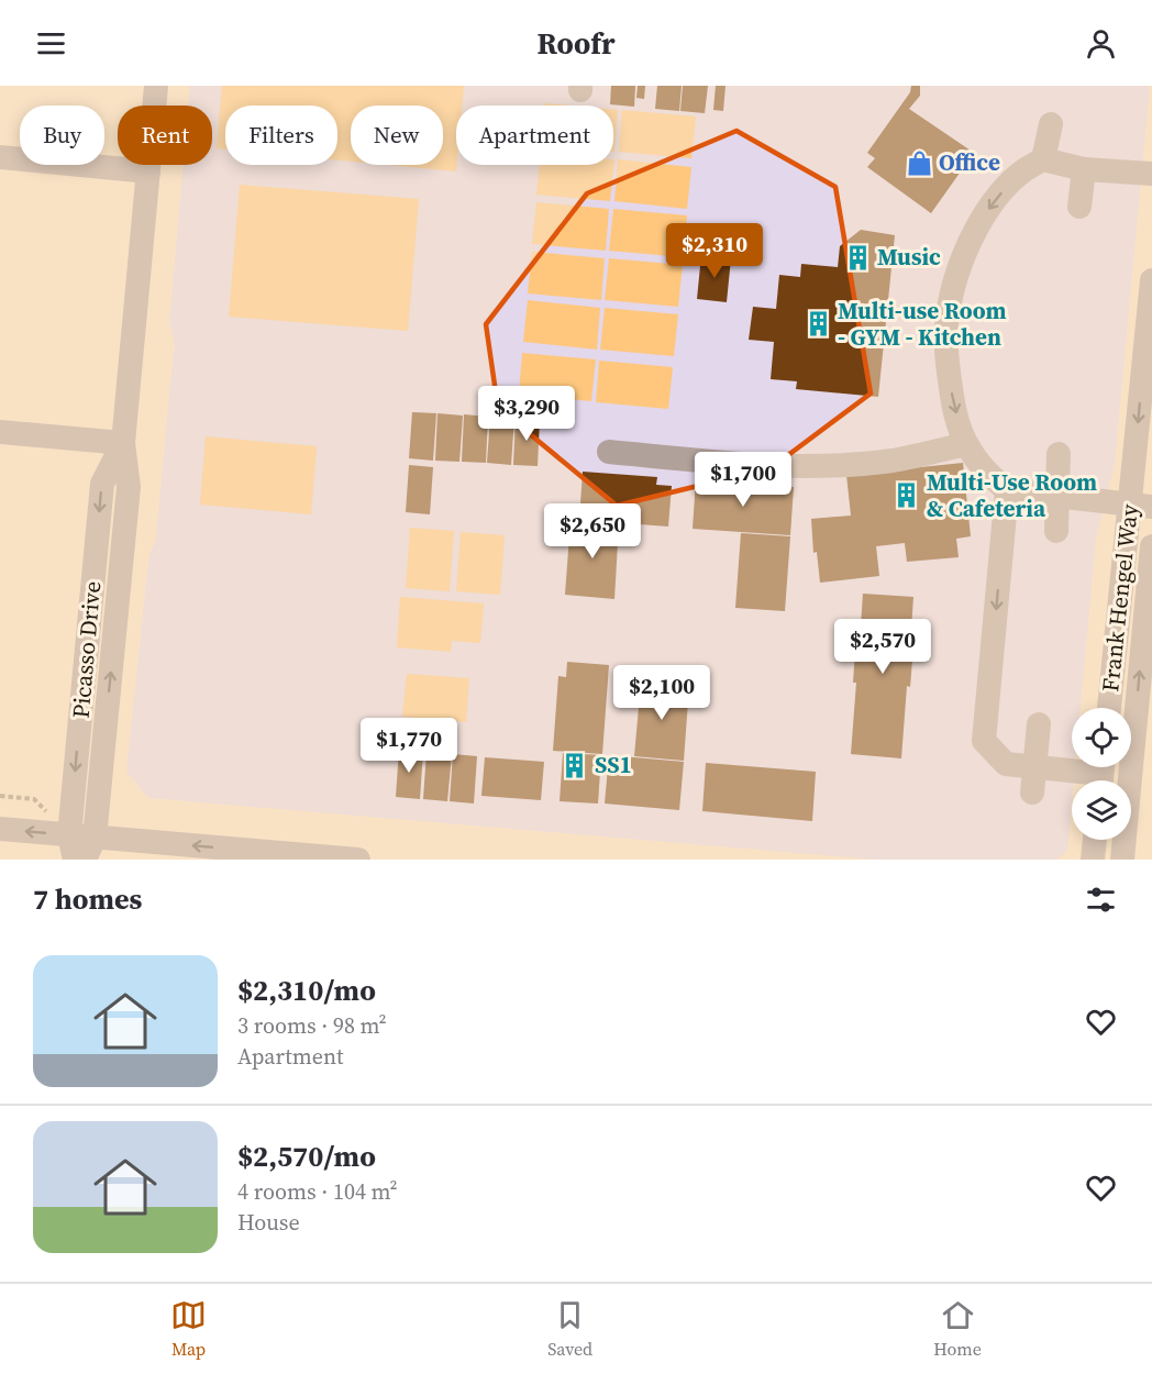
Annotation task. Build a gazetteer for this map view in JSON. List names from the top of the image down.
{
  "streets": {
    "street": ["Frank Hengel Way", "Picasso Drive"]
  },
  "places": {
    "shop": ["Office"],
    "building": [
      "Music",
      "Multi-use Room - GYM - Kitchen",
      "Multi-Use Room & Cafeteria",
      "SS1"
    ]
  },
  "page": {
    "header": "Roofr",
    "chip": [
      "Buy",
      "Rent",
      "Filters",
      "New",
      "Apartment"
    ],
    "price": [
      "$2,310",
      "$3,290",
      "$1,700",
      "$2,650",
      "$2,570",
      "$2,100",
      "$1,770"
    ],
    "heading": "7 homes",
    "list": [
      {
        "name": "$2,310/mo",
        "note": "3 rooms · 98 m² · Apartment"
      },
      {
        "name": "$2,570/mo",
        "note": "4 rooms · 104 m² · House"
      }
    ],
    "tabs": ["Map", "Saved", "Home"]
  }
}
